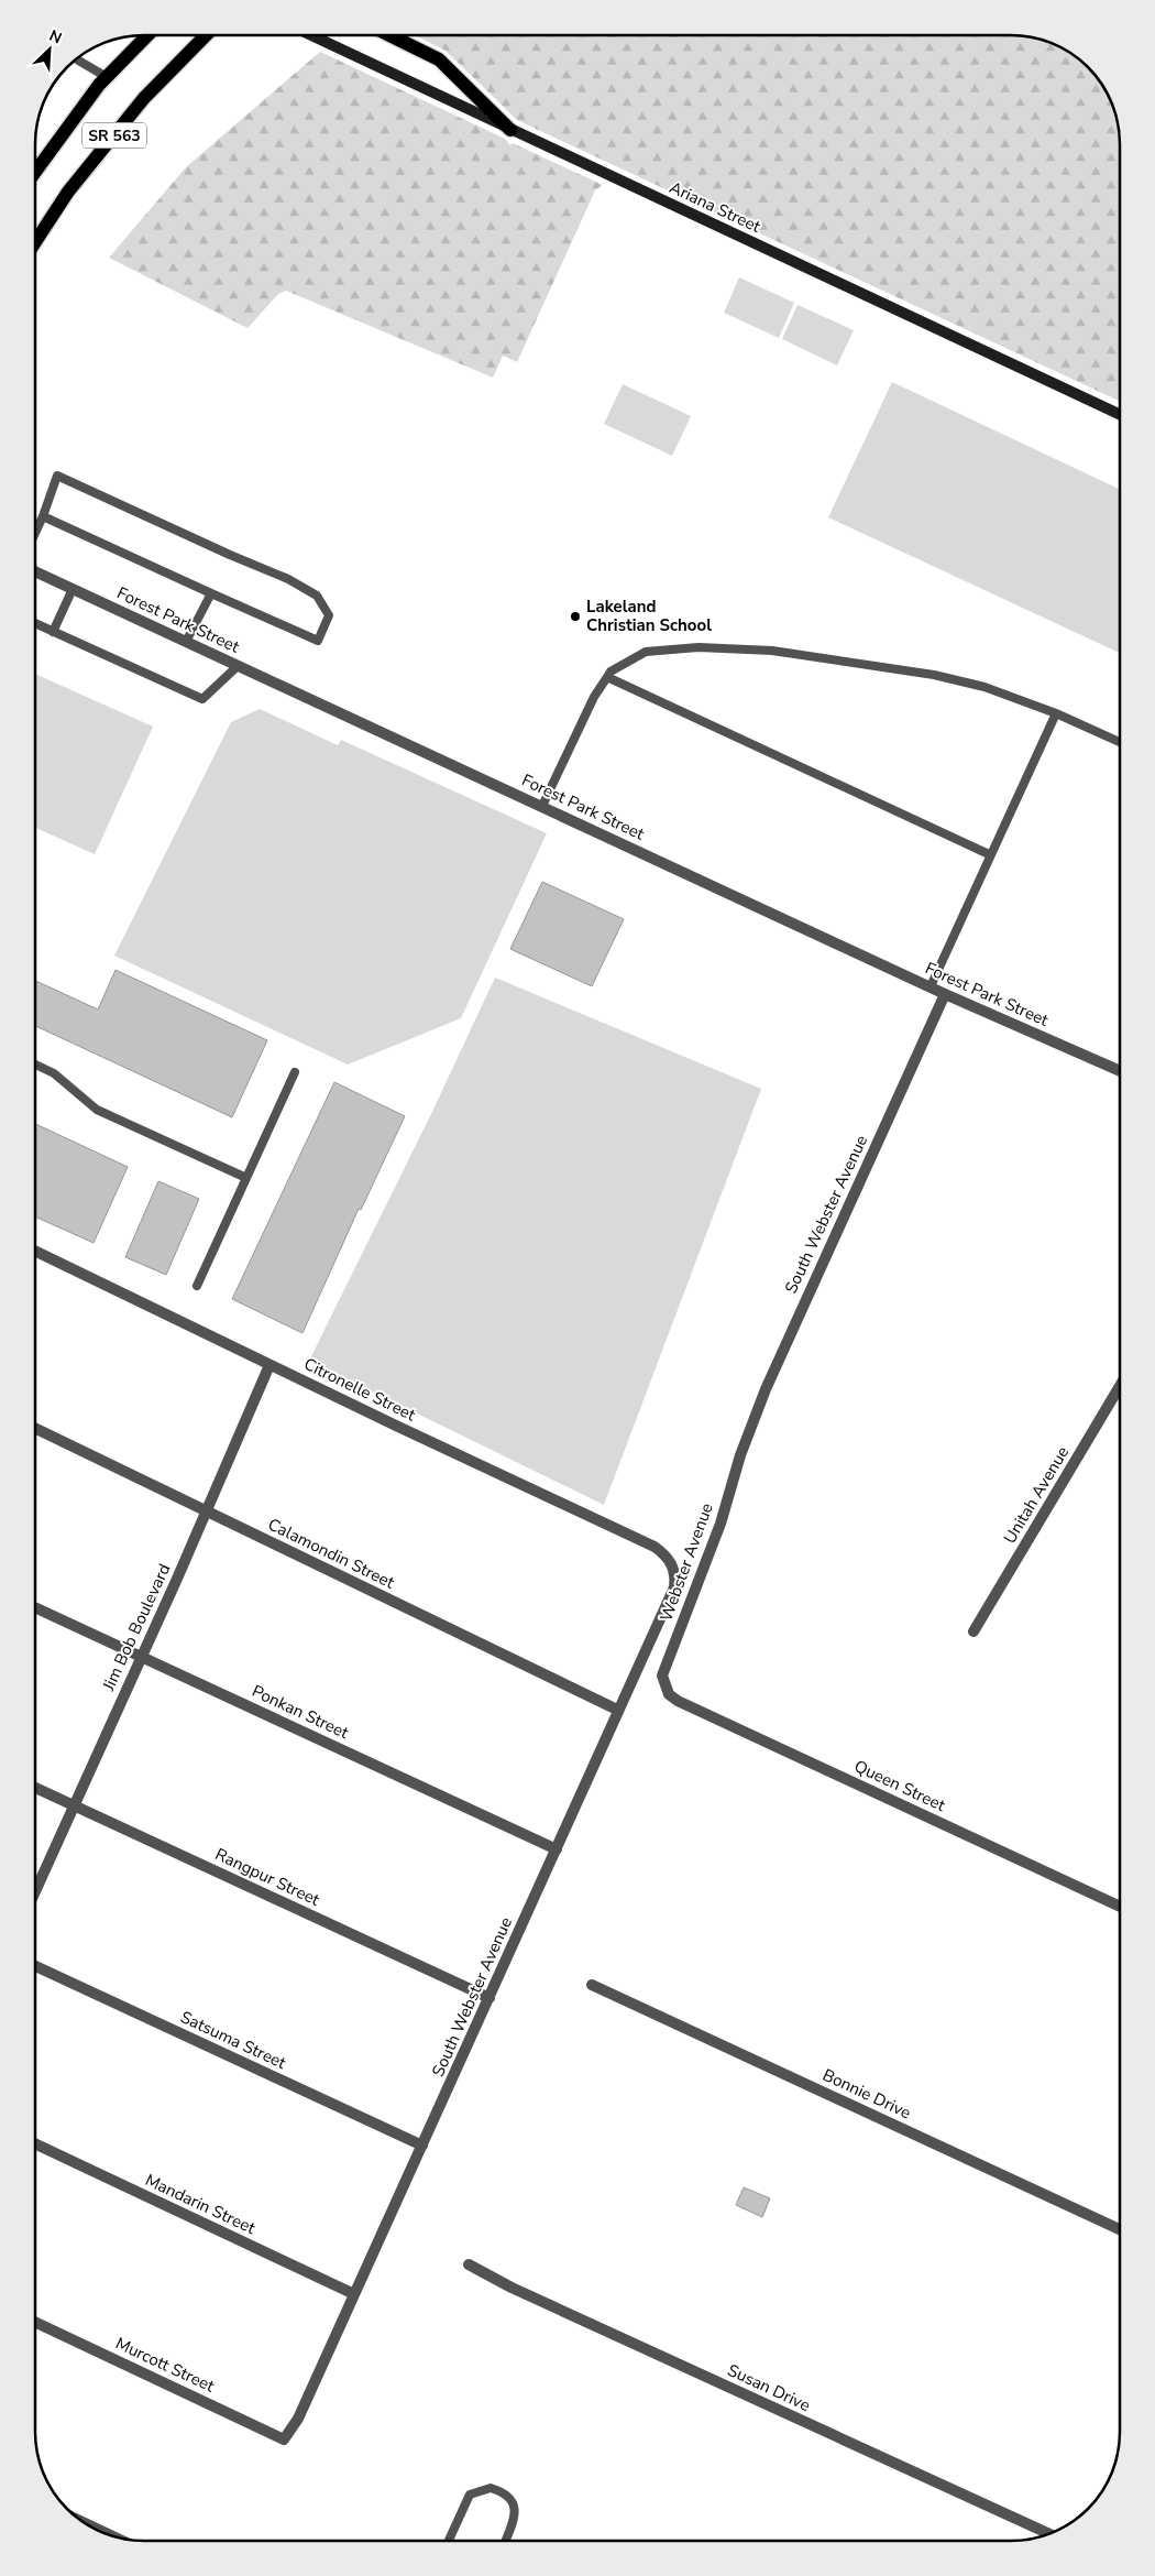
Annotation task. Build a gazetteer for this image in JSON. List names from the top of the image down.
{
  "streets": {
    "main road": ["SR 563"],
    "street": [
      "Ariana Street",
      "Forest Park Street",
      "South Webster Avenue",
      "Citronelle Street",
      "Unitah Avenue",
      "Calamondin Street",
      "Webster Avenue",
      "Jim Bob Boulevard",
      "Ponkan Street",
      "Queen Street",
      "Rangpur Street",
      "Satsuma Street",
      "Bonnie Drive",
      "Mandarin Street",
      "Murcott Street",
      "Susan Drive"
    ]
  },
  "crossings": [
    ["Forest Park Street", "South Webster Avenue"],
    ["South Webster Avenue", "Citronelle Street"],
    ["South Webster Avenue", "Calamondin Street"],
    ["South Webster Avenue", "Webster Avenue"],
    ["South Webster Avenue", "Ponkan Street"],
    ["South Webster Avenue", "Rangpur Street"],
    ["South Webster Avenue", "Satsuma Street"],
    ["South Webster Avenue", "Mandarin Street"],
    ["South Webster Avenue", "Murcott Street"],
    ["Citronelle Street", "Jim Bob Boulevard"],
    ["Calamondin Street", "Jim Bob Boulevard"],
    ["Webster Avenue", "Queen Street"],
    ["Jim Bob Boulevard", "Ponkan Street"],
    ["Jim Bob Boulevard", "Rangpur Street"]
  ],
  "places": ["Lakeland Christian School"],
  "north": "top right"
}
